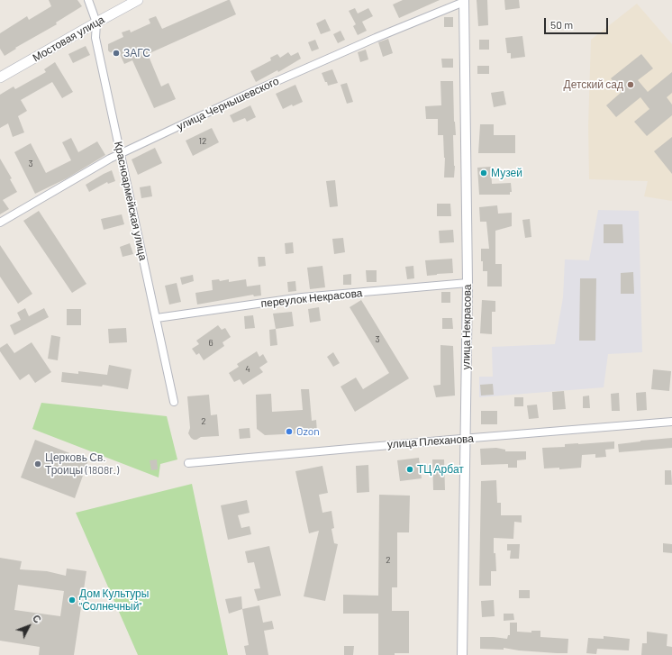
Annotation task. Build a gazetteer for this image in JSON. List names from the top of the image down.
{
  "streets": {
    "main road": ["Мостовая улица"],
    "street": [
      "улица Чернышевского",
      "Красноармейская улица",
      "переулок Некрасова",
      "улица Некрасова",
      "улица Плеханова"
    ]
  },
  "crossings": [
    ["Мостовая улица", "Красноармейская улица"],
    ["улица Чернышевского", "Красноармейская улица"],
    ["улица Чернышевского", "улица Некрасова"],
    ["Красноармейская улица", "переулок Некрасова"],
    ["переулок Некрасова", "улица Некрасова"],
    ["улица Некрасова", "улица Плеханова"]
  ],
  "places": [
    "ЗАГС",
    "Детский сад",
    "Музей",
    "Ozon",
    "Церковь Св. Троицы (1808г.)",
    "ТЦ Арбат",
    "Дом Культуры \"Солнечный\""
  ],
  "house_numbers": [
    "12",
    "3",
    "3",
    "6",
    "4",
    "2",
    "2"
  ],
  "scale_bar": "50 m",
  "north": "top right"
}
